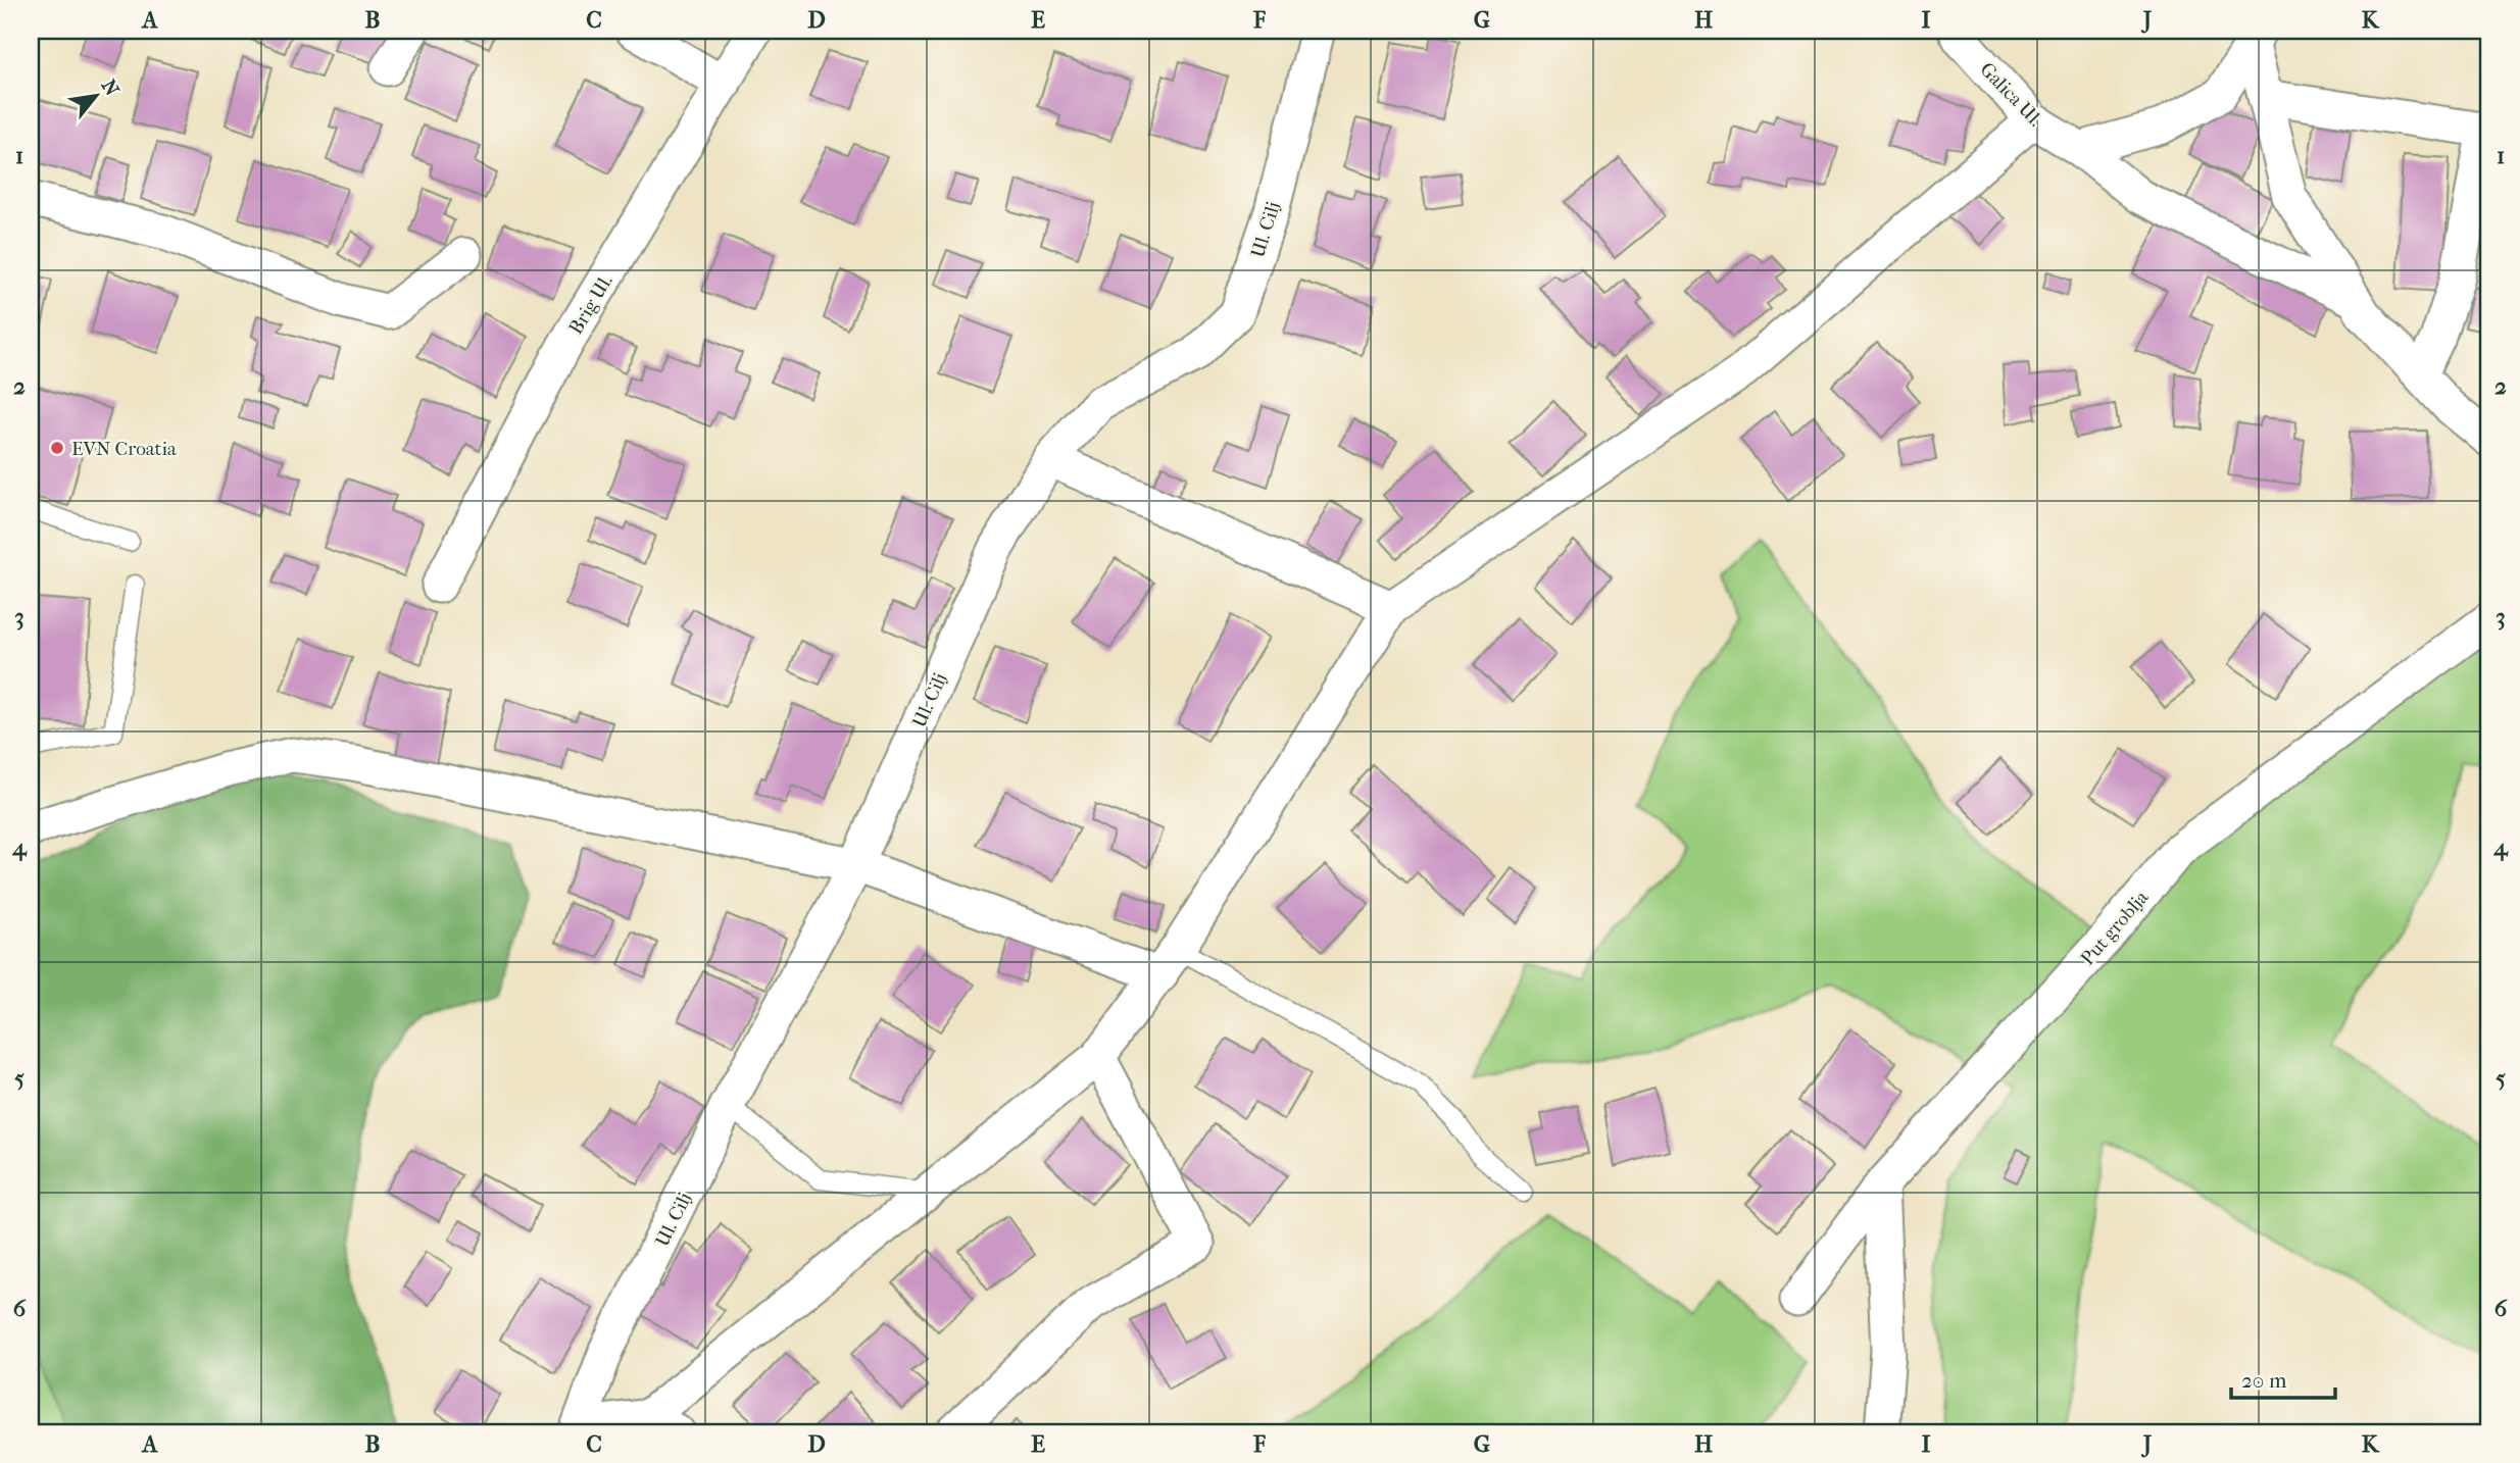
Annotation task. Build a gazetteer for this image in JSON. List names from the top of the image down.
{
  "streets": {
    "street": [
      "Galica Ul.",
      "Ul. Cilj",
      "Brig Ul.",
      "Put groblja"
    ]
  },
  "places": ["EVN Croatia"],
  "scale_bar": "20 m",
  "north": "top right",
  "grid": {
    "columns": [
      "A",
      "B",
      "C",
      "D",
      "E",
      "F",
      "G",
      "H",
      "I",
      "J",
      "K"
    ],
    "rows": [
      "1",
      "2",
      "3",
      "4",
      "5",
      "6"
    ]
  }
}
